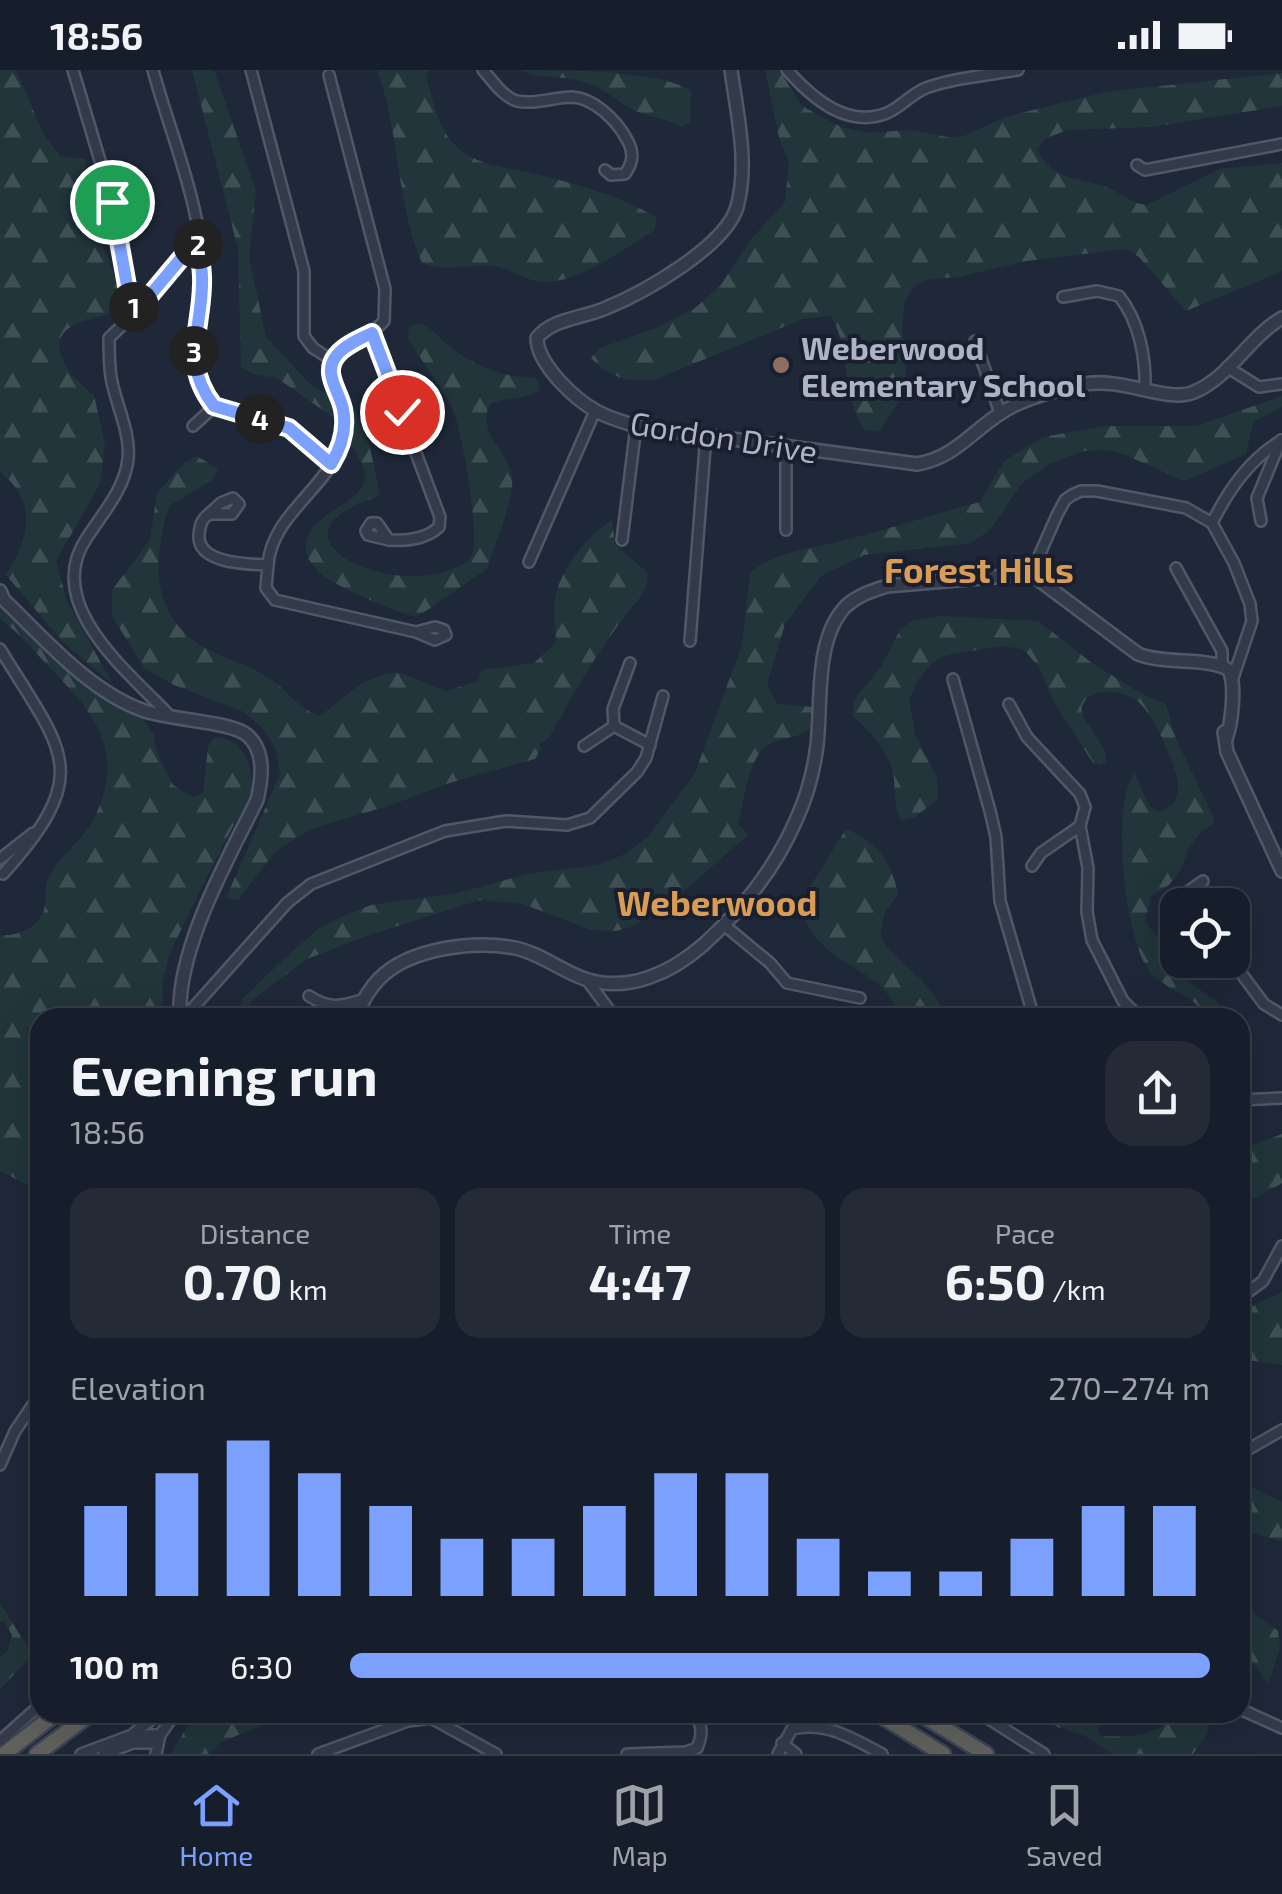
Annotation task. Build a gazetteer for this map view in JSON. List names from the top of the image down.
{
  "streets": {
    "street": ["Gordon Drive"]
  },
  "districts": ["Forest Hills", "Weberwood"],
  "places": ["Weberwood Elementary School"],
  "page": {
    "status": "18:56",
    "pins": [
      "2",
      "1",
      "3",
      "4"
    ],
    "heading": ["Evening run", "18:56"],
    "stats": [
      ["Distance", "0.70 km"],
      ["Time", "4:47"],
      ["Pace", "6:50 /km"]
    ],
    "chart": ["Elevation", "270–274 m"],
    "list": [
      {
        "name": "100 m",
        "note": "6:30"
      }
    ],
    "tabs": ["Home", "Map", "Saved"]
  }
}
